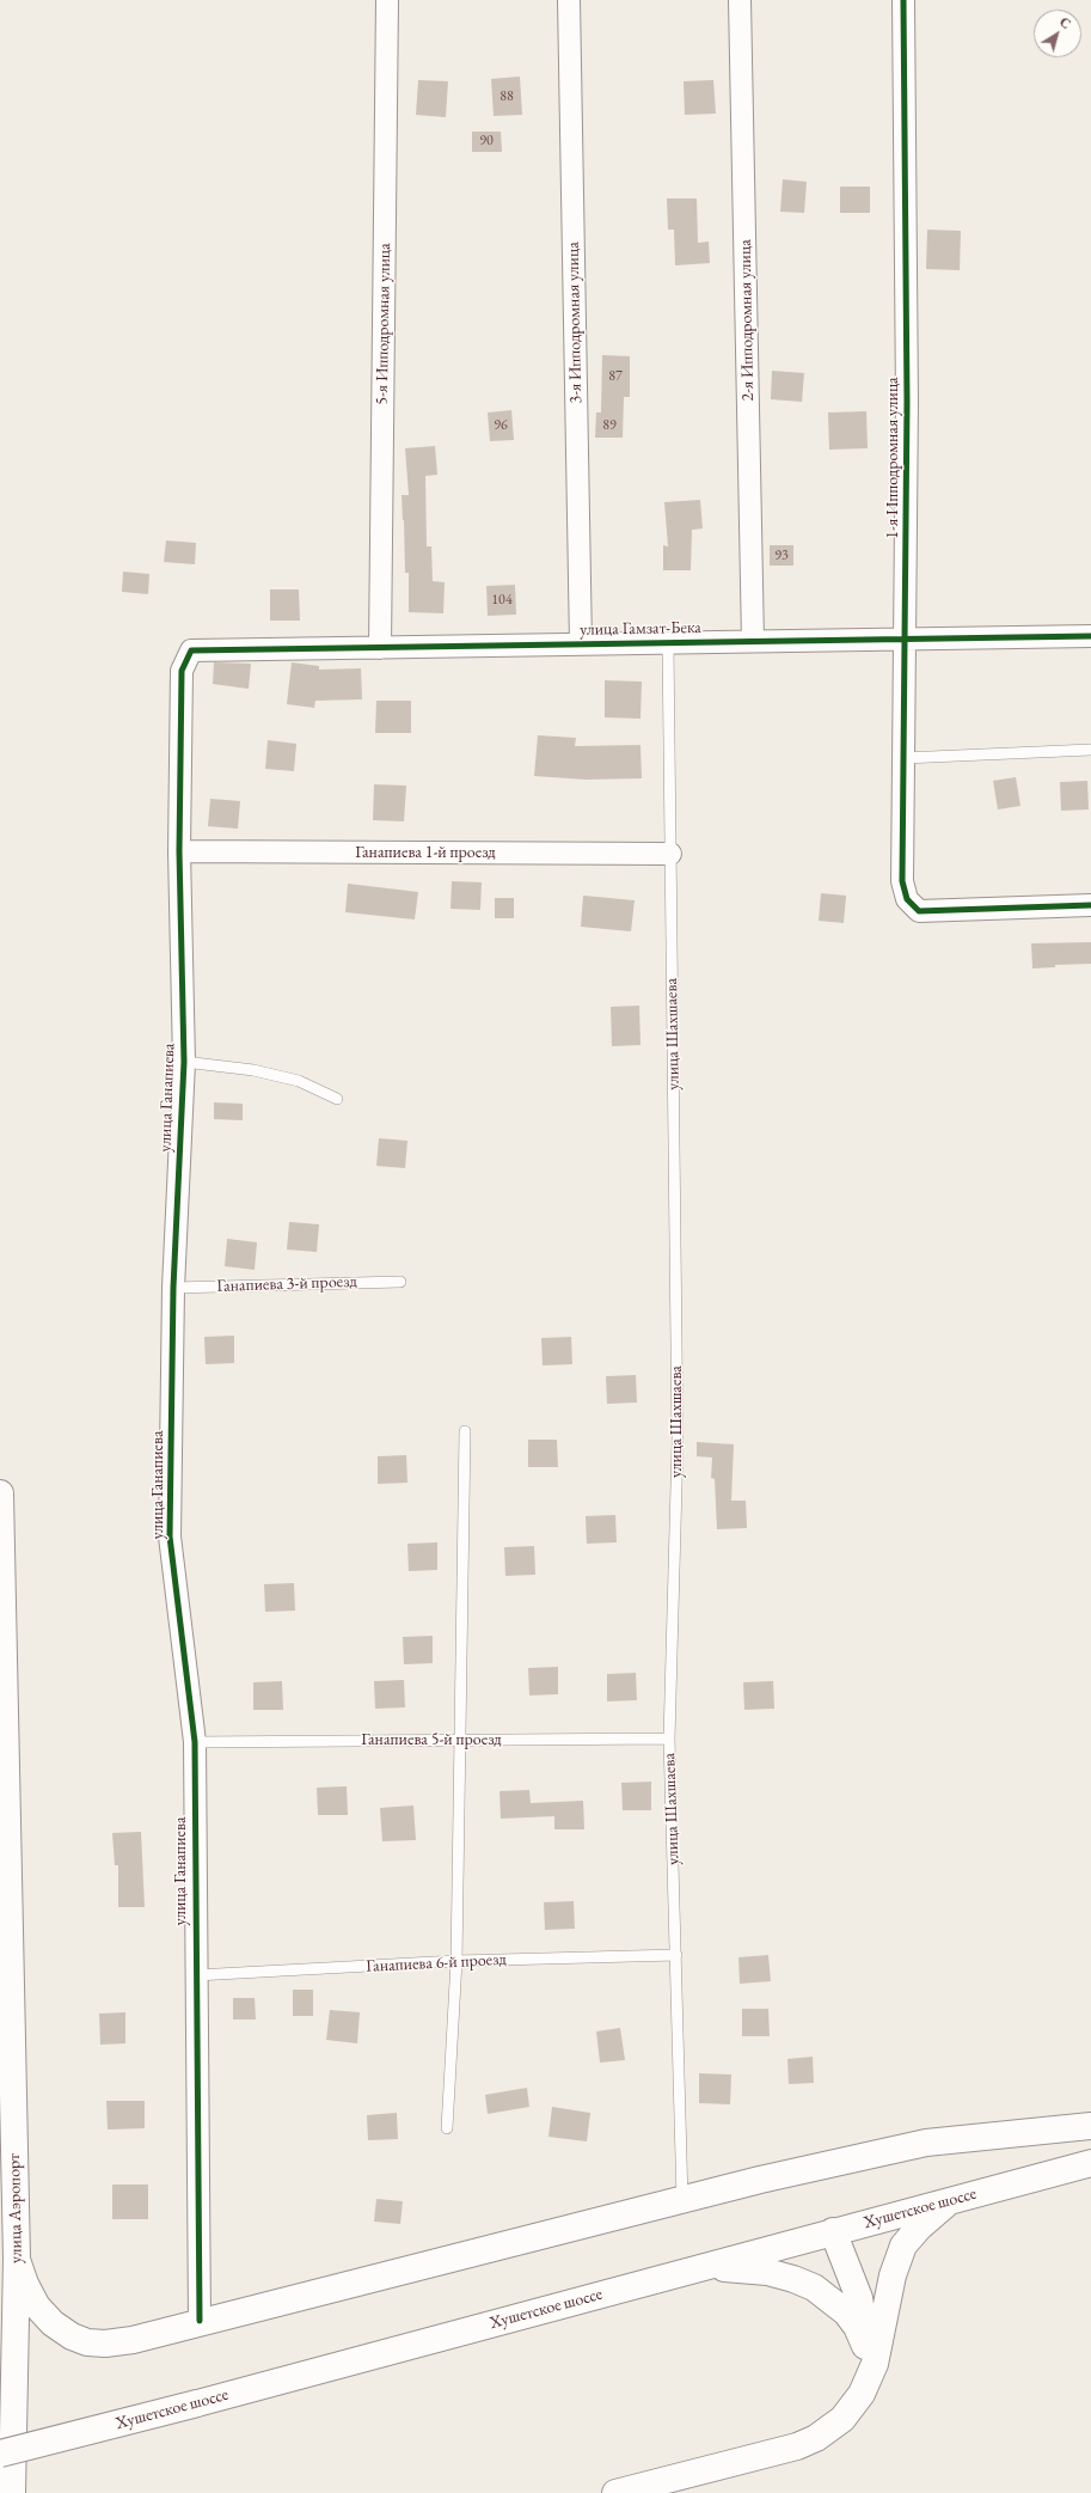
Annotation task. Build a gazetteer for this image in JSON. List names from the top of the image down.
{
  "streets": {
    "main road": ["улица Аэропорт", "Хушетское шоссе"],
    "street": [
      "2-я Ипподромная улица",
      "3-я Ипподромная улица",
      "5-я Ипподромная улица",
      "1-я Ипподромная улица",
      "улица Гамзат-Бека",
      "Ганапиева 1-й проезд",
      "улица Ганапиева"
    ],
    "lane": [
      "улица Шахшаева",
      "Ганапиева 3-й проезд",
      "Ганапиева 5-й проезд",
      "Ганапиева 6-й проезд"
    ]
  },
  "crossings": [
    ["2-я Ипподромная улица", "улица Гамзат-Бека"],
    ["3-я Ипподромная улица", "улица Гамзат-Бека"],
    ["5-я Ипподромная улица", "улица Гамзат-Бека"],
    ["1-я Ипподромная улица", "улица Гамзат-Бека"],
    ["улица Гамзат-Бека", "улица Шахшаева"],
    ["улица Гамзат-Бека", "улица Ганапиева"],
    ["Ганапиева 1-й проезд", "улица Шахшаева"],
    ["Ганапиева 1-й проезд", "улица Ганапиева"],
    ["улица Шахшаева", "Ганапиева 5-й проезд"],
    ["улица Шахшаева", "Ганапиева 6-й проезд"],
    ["улица Ганапиева", "Ганапиева 3-й проезд"],
    ["улица Ганапиева", "Ганапиева 5-й проезд"],
    ["улица Ганапиева", "Ганапиева 6-й проезд"]
  ],
  "house_numbers": [
    "88",
    "90",
    "87",
    "96",
    "89",
    "93",
    "104"
  ],
  "north": "top right"
}
